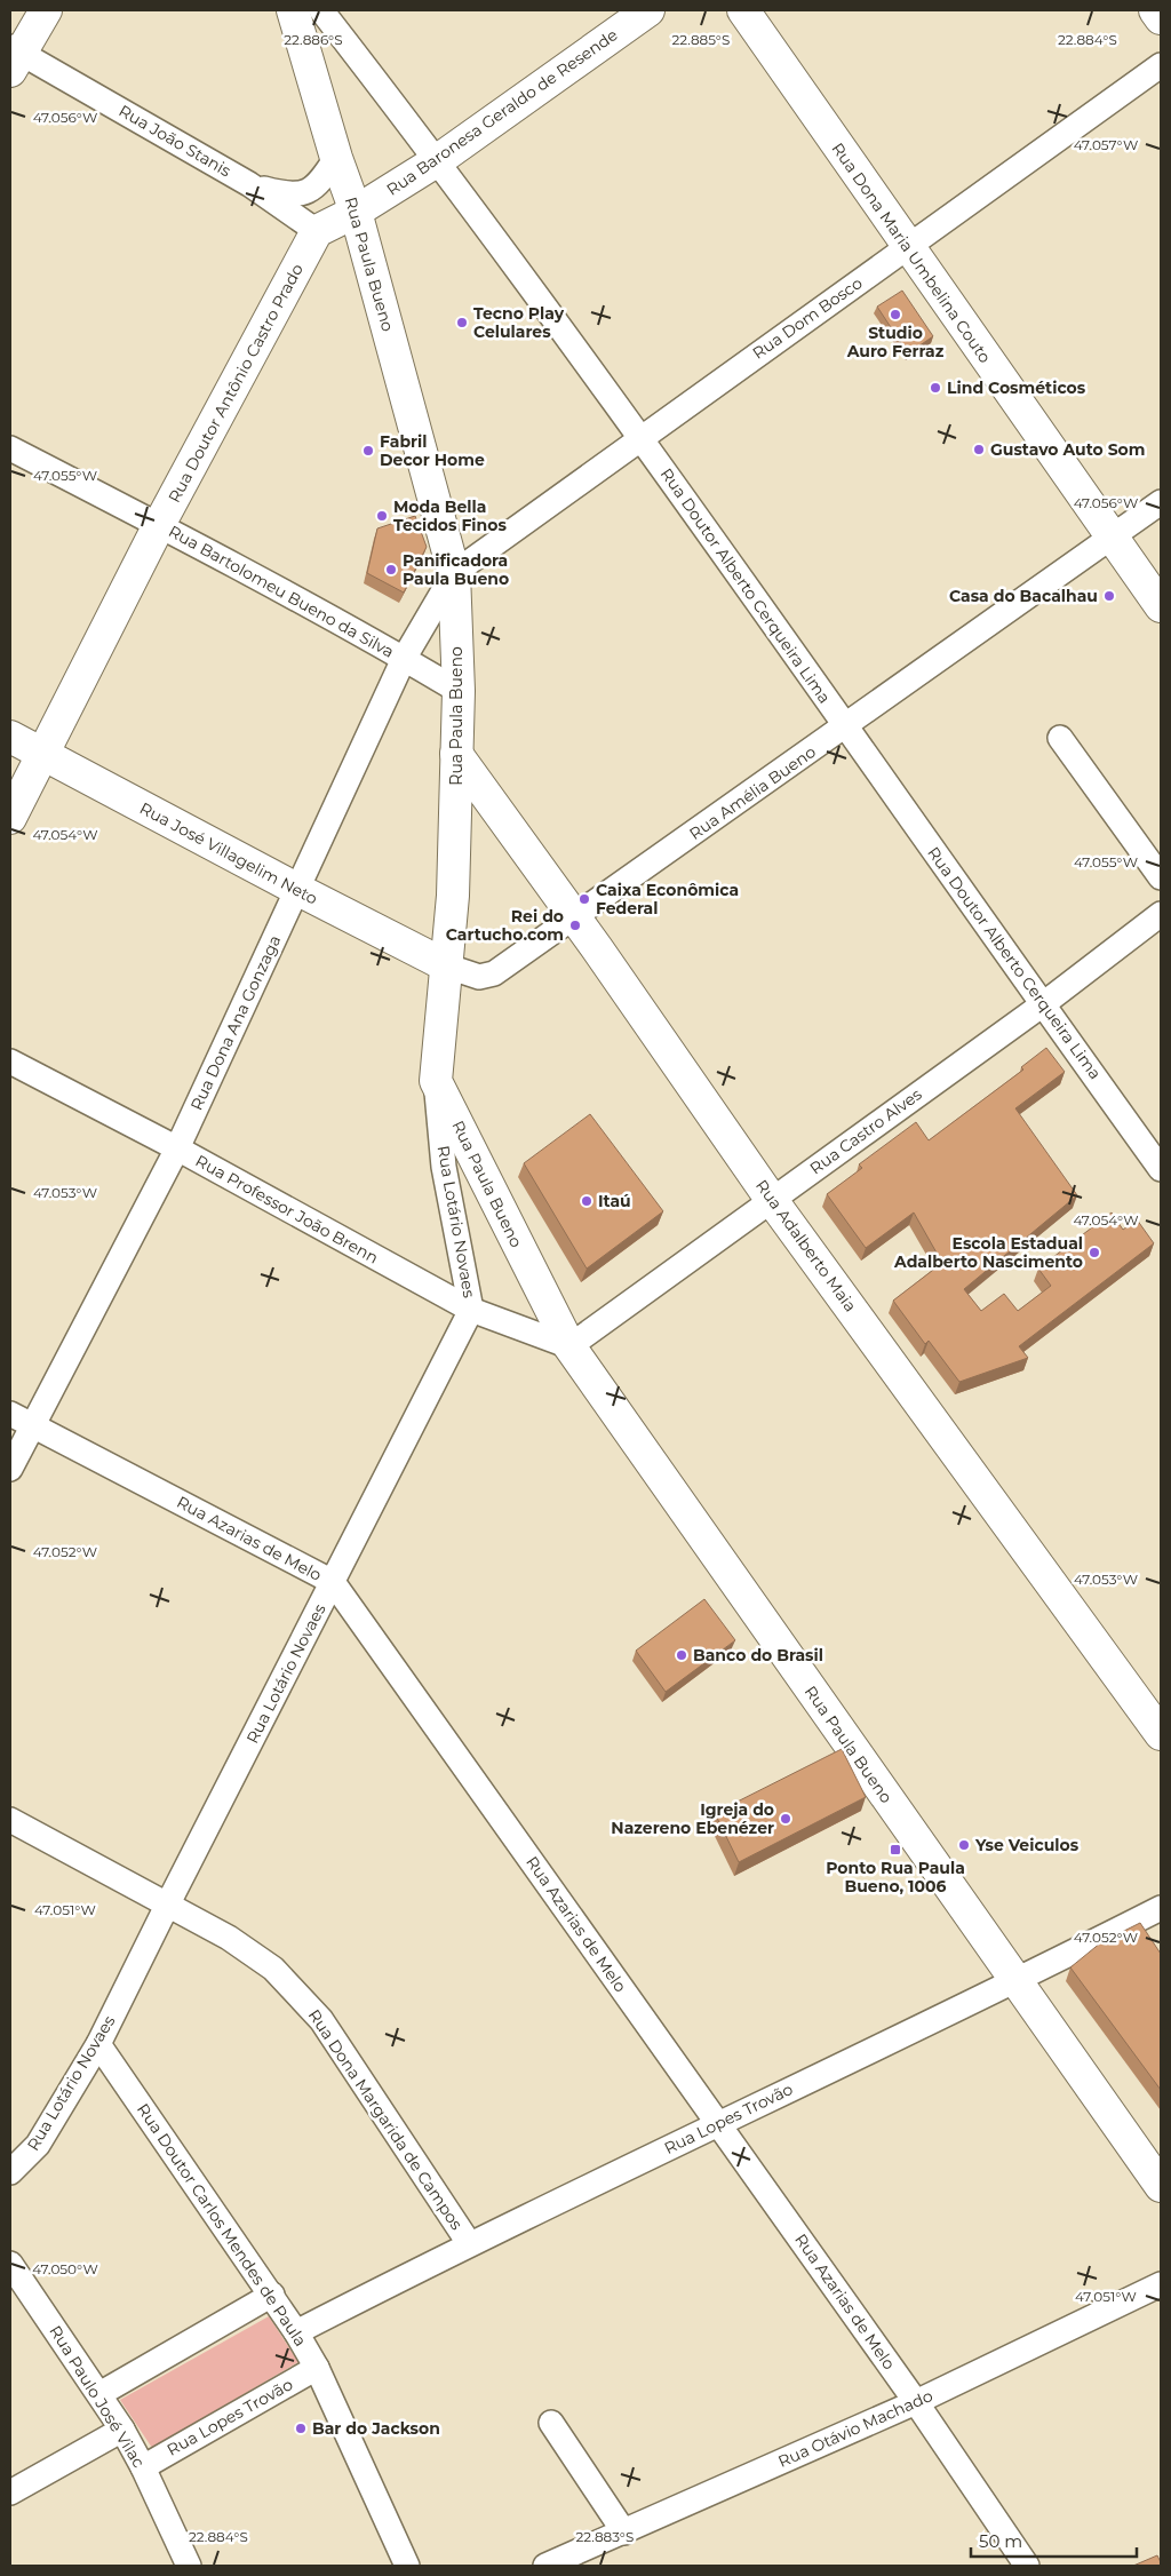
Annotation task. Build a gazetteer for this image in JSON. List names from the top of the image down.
{
  "streets": {
    "main road": [
      "Rua Baronesa Geraldo de Resende",
      "Rua Dona Maria Umbelina Couto",
      "Rua Paula Bueno",
      "Rua Doutor Antônio Castro Prado",
      "Rua José Villagelim Neto",
      "Rua Adalberto Maia"
    ],
    "street": [
      "Rua João Stanis",
      "Rua Dom Bosco",
      "Rua Doutor Alberto Cerqueira Lima",
      "Rua Bartolomeu Bueno da Silva",
      "Rua Amélia Bueno",
      "Rua Dona Ana Gonzaga",
      "Rua Castro Alves",
      "Rua Professor João Brenn",
      "Rua Lotário Novaes",
      "Rua Azarias de Melo",
      "Rua Lopes Trovão",
      "Rua Dona Margarida de Campos",
      "Rua Doutor Carlos Mendes de Paula",
      "Rua Paulo José Vilac",
      "Rua Otávio Machado"
    ]
  },
  "crossings": [
    ["Rua Baronesa Geraldo de Resende", "Rua Paula Bueno"],
    ["Rua Baronesa Geraldo de Resende", "Rua Doutor Alberto Cerqueira Lima"],
    ["Rua João Stanis", "Rua Paula Bueno"],
    ["Rua João Stanis", "Rua Doutor Antônio Castro Prado"],
    ["Rua Dona Maria Umbelina Couto", "Rua Dom Bosco"],
    ["Rua Dona Maria Umbelina Couto", "Rua Amélia Bueno"],
    ["Rua Paula Bueno", "Rua Dom Bosco"],
    ["Rua Paula Bueno", "Rua Bartolomeu Bueno da Silva"],
    ["Rua Paula Bueno", "Rua Amélia Bueno"],
    ["Rua Paula Bueno", "Rua José Villagelim Neto"],
    ["Rua Paula Bueno", "Rua Dona Ana Gonzaga"],
    ["Rua Paula Bueno", "Rua Castro Alves"],
    ["Rua Paula Bueno", "Rua Professor João Brenn"],
    ["Rua Paula Bueno", "Rua Lotário Novaes"],
    ["Rua Paula Bueno", "Rua Adalberto Maia"],
    ["Rua Paula Bueno", "Rua Lopes Trovão"],
    ["Rua Dom Bosco", "Rua Doutor Alberto Cerqueira Lima"],
    ["Rua Dom Bosco", "Rua Dona Ana Gonzaga"],
    ["Rua Doutor Antônio Castro Prado", "Rua Bartolomeu Bueno da Silva"],
    ["Rua Doutor Antônio Castro Prado", "Rua José Villagelim Neto"],
    ["Rua Doutor Alberto Cerqueira Lima", "Rua Amélia Bueno"],
    ["Rua Doutor Alberto Cerqueira Lima", "Rua Castro Alves"],
    ["Rua Bartolomeu Bueno da Silva", "Rua Dona Ana Gonzaga"],
    ["Rua Amélia Bueno", "Rua José Villagelim Neto"],
    ["Rua Amélia Bueno", "Rua Adalberto Maia"],
    ["Rua José Villagelim Neto", "Rua Dona Ana Gonzaga"],
    ["Rua Dona Ana Gonzaga", "Rua Professor João Brenn"],
    ["Rua Dona Ana Gonzaga", "Rua Azarias de Melo"],
    ["Rua Castro Alves", "Rua Professor João Brenn"],
    ["Rua Castro Alves", "Rua Adalberto Maia"],
    ["Rua Professor João Brenn", "Rua Lotário Novaes"],
    ["Rua Lotário Novaes", "Rua Azarias de Melo"],
    ["Rua Lotário Novaes", "Rua Dona Margarida de Campos"],
    ["Rua Lotário Novaes", "Rua Doutor Carlos Mendes de Paula"],
    ["Rua Azarias de Melo", "Rua Lopes Trovão"],
    ["Rua Azarias de Melo", "Rua Otávio Machado"],
    ["Rua Lopes Trovão", "Rua Dona Margarida de Campos"],
    ["Rua Lopes Trovão", "Rua Doutor Carlos Mendes de Paula"],
    ["Rua Lopes Trovão", "Rua Paulo José Vilac"]
  ],
  "places": {
    "other": [
      "Studio Auro Ferraz",
      "Tecno Play Celulares",
      "Lind Cosméticos",
      "Gustavo Auto Som",
      "Fabril Decor Home",
      "Moda Bella Tecidos Finos",
      "Panificadora Paula Bueno",
      "Casa do Bacalhau",
      "Caixa Econômica Federal",
      "Rei do Cartucho.com",
      "Itaú",
      "Escola Estadual Adalberto Nascimento",
      "Banco do Brasil",
      "Igreja do Nazereno Ebenézer",
      "Yse Veiculos",
      "Bar do Jackson"
    ],
    "transit": ["Ponto Rua Paula Bueno, 1006"]
  },
  "scale_bar": "50 m",
  "coordinates": [
    "22.885°S",
    "22.886°S",
    "22.884°S",
    "47.056°W",
    "47.057°W",
    "47.055°W",
    "47.054°W",
    "47.053°W",
    "47.052°W",
    "47.051°W",
    "47.050°W",
    "22.883°S"
  ]
}
